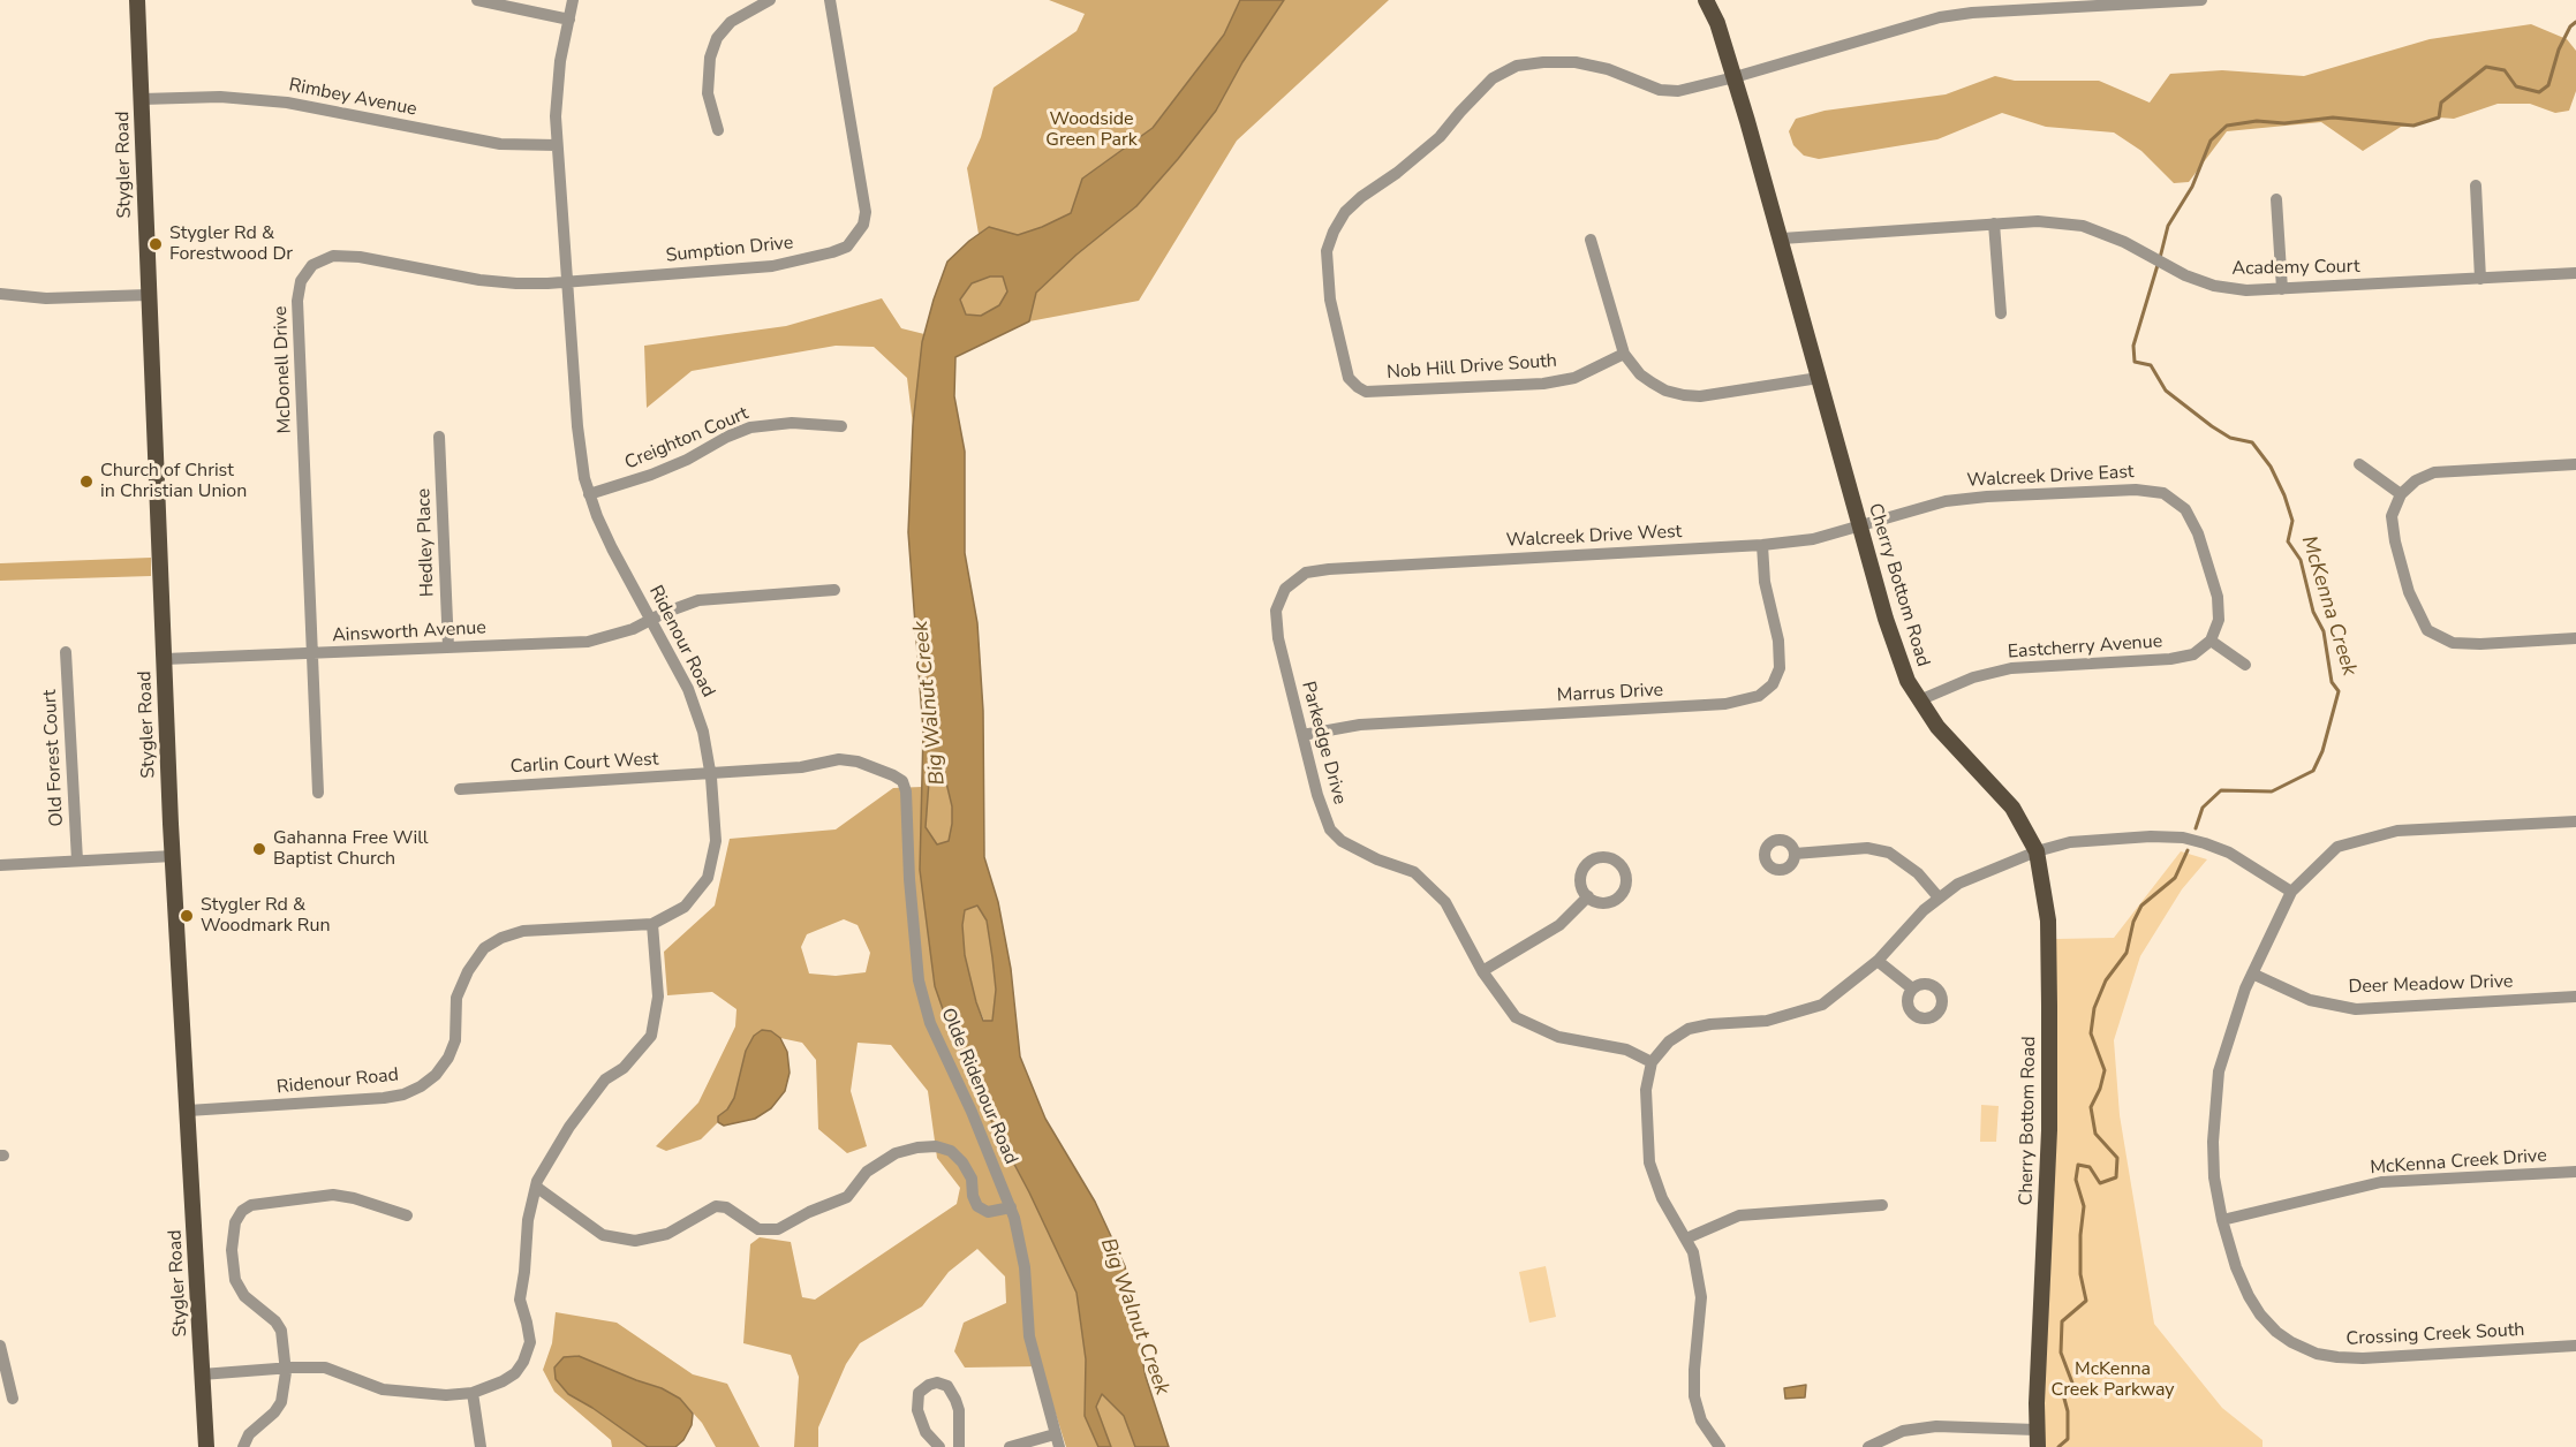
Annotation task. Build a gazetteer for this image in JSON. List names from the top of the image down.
{
  "streets": {
    "main road": ["Stygler Road", "Cherry Bottom Road"],
    "street": [
      "Rimbey Avenue",
      "Sumption Drive",
      "Academy Court",
      "Nob Hill Drive South",
      "McDonell Drive",
      "Creighton Court",
      "Walcreek Drive East",
      "Walcreek Drive West",
      "Hedley Place",
      "Ainsworth Avenue",
      "Ridenour Road",
      "Eastcherry Avenue",
      "Marrus Drive",
      "Parkedge Drive",
      "Old Forest Court",
      "Carlin Court West",
      "Deer Meadow Drive",
      "Olde Ridenour Road",
      "McKenna Creek Drive",
      "Crossing Creek South"
    ]
  },
  "crossings": [
    ["Rimbey Avenue", "Stygler Road"],
    ["Rimbey Avenue", "Ridenour Road"],
    ["Stygler Road", "Ainsworth Avenue"],
    ["Stygler Road", "Ridenour Road"],
    ["Sumption Drive", "McDonell Drive"],
    ["Sumption Drive", "Ridenour Road"],
    ["Academy Court", "Cherry Bottom Road"],
    ["Nob Hill Drive South", "Cherry Bottom Road"],
    ["McDonell Drive", "Ainsworth Avenue"],
    ["McDonell Drive", "Ridenour Road"],
    ["Creighton Court", "Ridenour Road"],
    ["Walcreek Drive East", "Walcreek Drive West"],
    ["Walcreek Drive East", "Cherry Bottom Road"],
    ["Walcreek Drive East", "Eastcherry Avenue"],
    ["Walcreek Drive West", "Cherry Bottom Road"],
    ["Walcreek Drive West", "Marrus Drive"],
    ["Walcreek Drive West", "Parkedge Drive"],
    ["Hedley Place", "Ainsworth Avenue"],
    ["Cherry Bottom Road", "Eastcherry Avenue"],
    ["Ainsworth Avenue", "Ridenour Road"],
    ["Ridenour Road", "Carlin Court West"],
    ["Marrus Drive", "Parkedge Drive"],
    ["Carlin Court West", "Olde Ridenour Road"],
    ["Deer Meadow Drive", "Crossing Creek South"],
    ["McKenna Creek Drive", "Crossing Creek South"]
  ],
  "water": ["McKenna Creek", "Big Walnut Creek"],
  "parks": ["Woodside Green Park", "McKenna Creek Parkway"],
  "places": [
    "Stygler Rd & Forestwood Dr",
    "Church of Christ in Christian Union",
    "Gahanna Free Will Baptist Church",
    "Stygler Rd & Woodmark Run"
  ]
}
